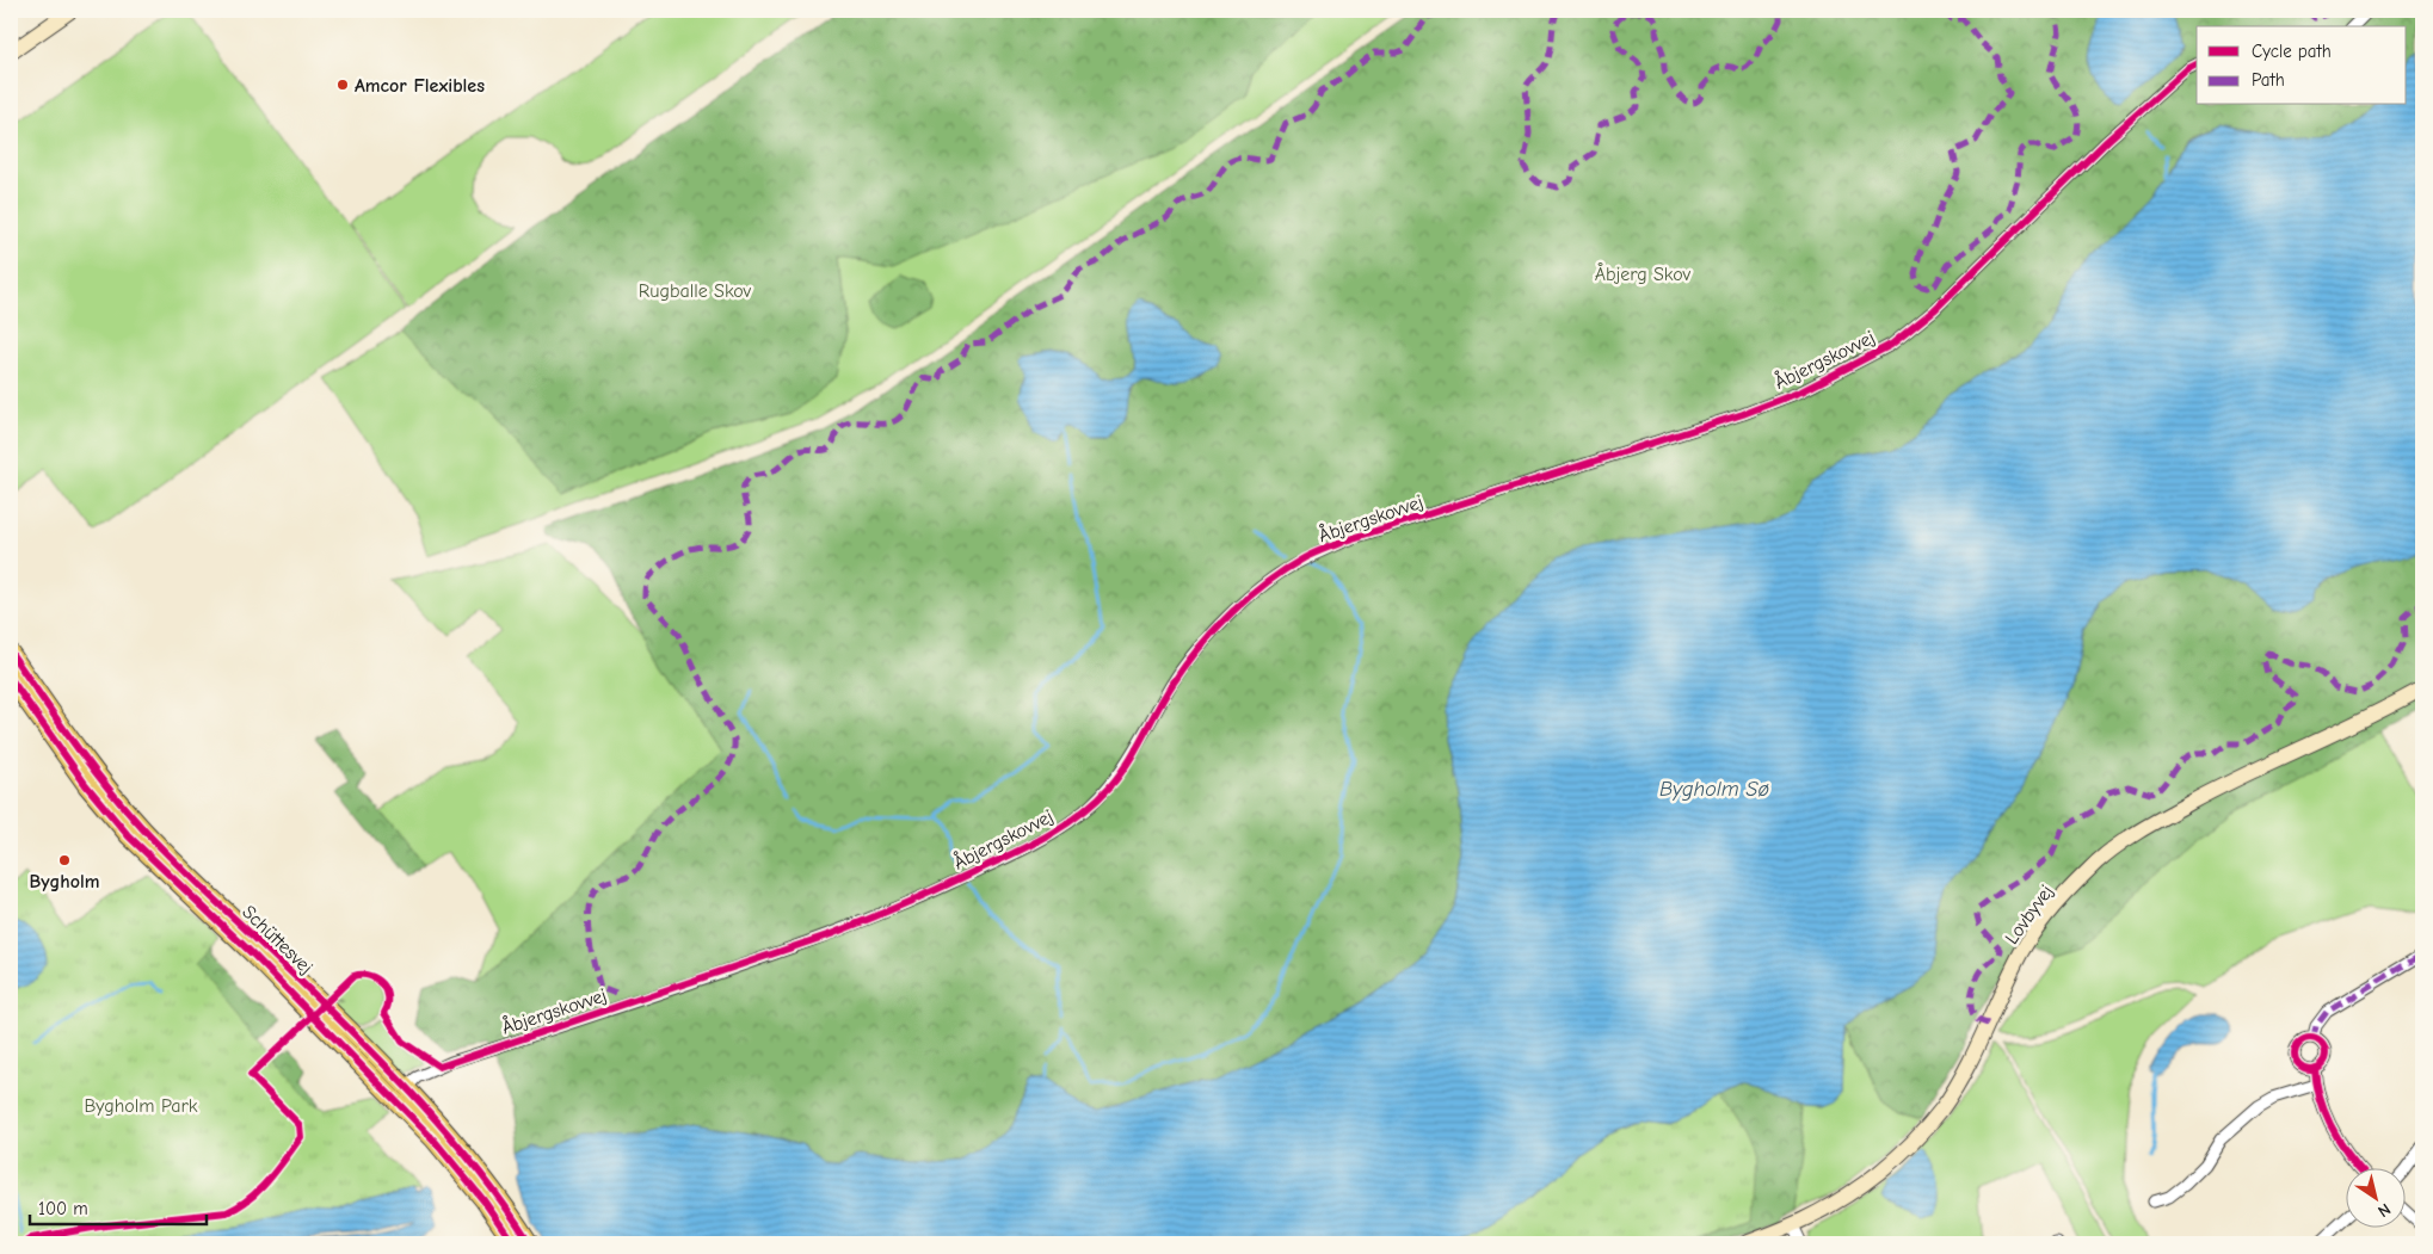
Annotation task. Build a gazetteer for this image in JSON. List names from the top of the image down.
{
  "streets": {
    "main road": ["Schüttesvej"],
    "street": ["Åbjergskovvej", "Lovbyvej"]
  },
  "crossings": [
    ["Åbjergskovvej", "Schüttesvej"]
  ],
  "water": ["Bygholm Sø"],
  "parks": ["Åbjerg Skov", "Rugballe Skov", "Bygholm Park"],
  "places": ["Amcor Flexibles", "Bygholm"],
  "legend": ["Cycle path", "Path"],
  "scale_bar": "100 m",
  "north": "bottom right"
}
